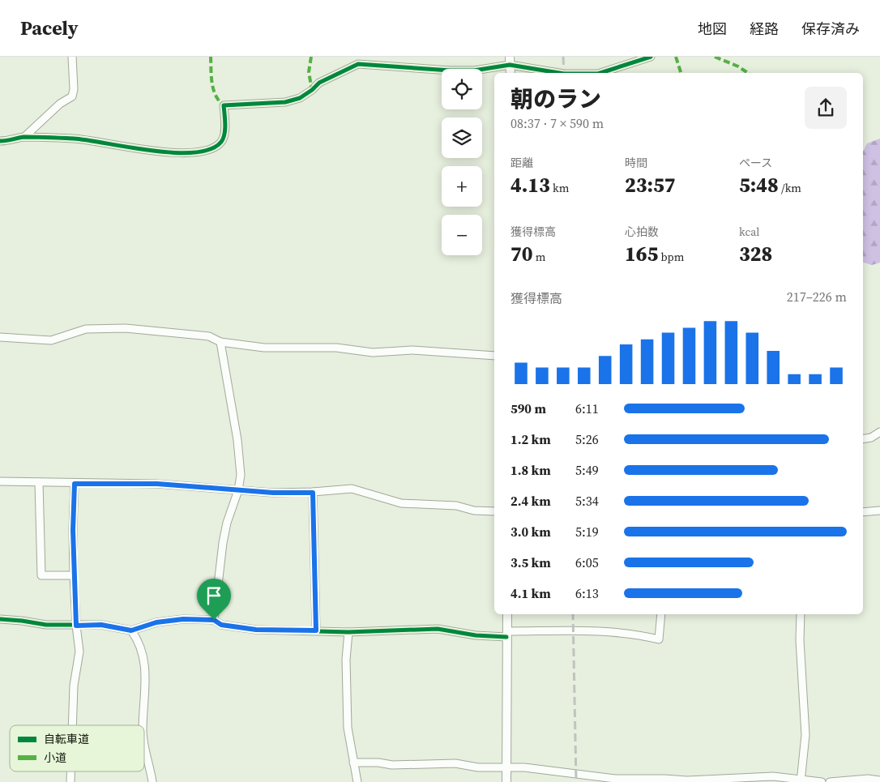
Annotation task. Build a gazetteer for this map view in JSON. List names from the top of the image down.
{
  "legend": ["自転車道", "小道"],
  "page": {
    "header": "Pacely",
    "nav": ["地図", "経路", "保存済み"],
    "map_buttons": ["+", "−"],
    "heading": ["朝のラン", "08:37 · 7 × 590 m"],
    "stats": [
      ["距離", "4.13 km"],
      ["時間", "23:57"],
      ["ペース", "5:48 /km"],
      ["獲得標高", "70 m"],
      ["心拍数", "165 bpm"],
      ["kcal", "328"]
    ],
    "chart": ["獲得標高", "217–226 m"],
    "list": [
      {
        "name": "590 m",
        "note": "6:11"
      },
      {
        "name": "1.2 km",
        "note": "5:26"
      },
      {
        "name": "1.8 km",
        "note": "5:49"
      },
      {
        "name": "2.4 km",
        "note": "5:34"
      },
      {
        "name": "3.0 km",
        "note": "5:19"
      },
      {
        "name": "3.5 km",
        "note": "6:05"
      },
      {
        "name": "4.1 km",
        "note": "6:13"
      }
    ]
  }
}
